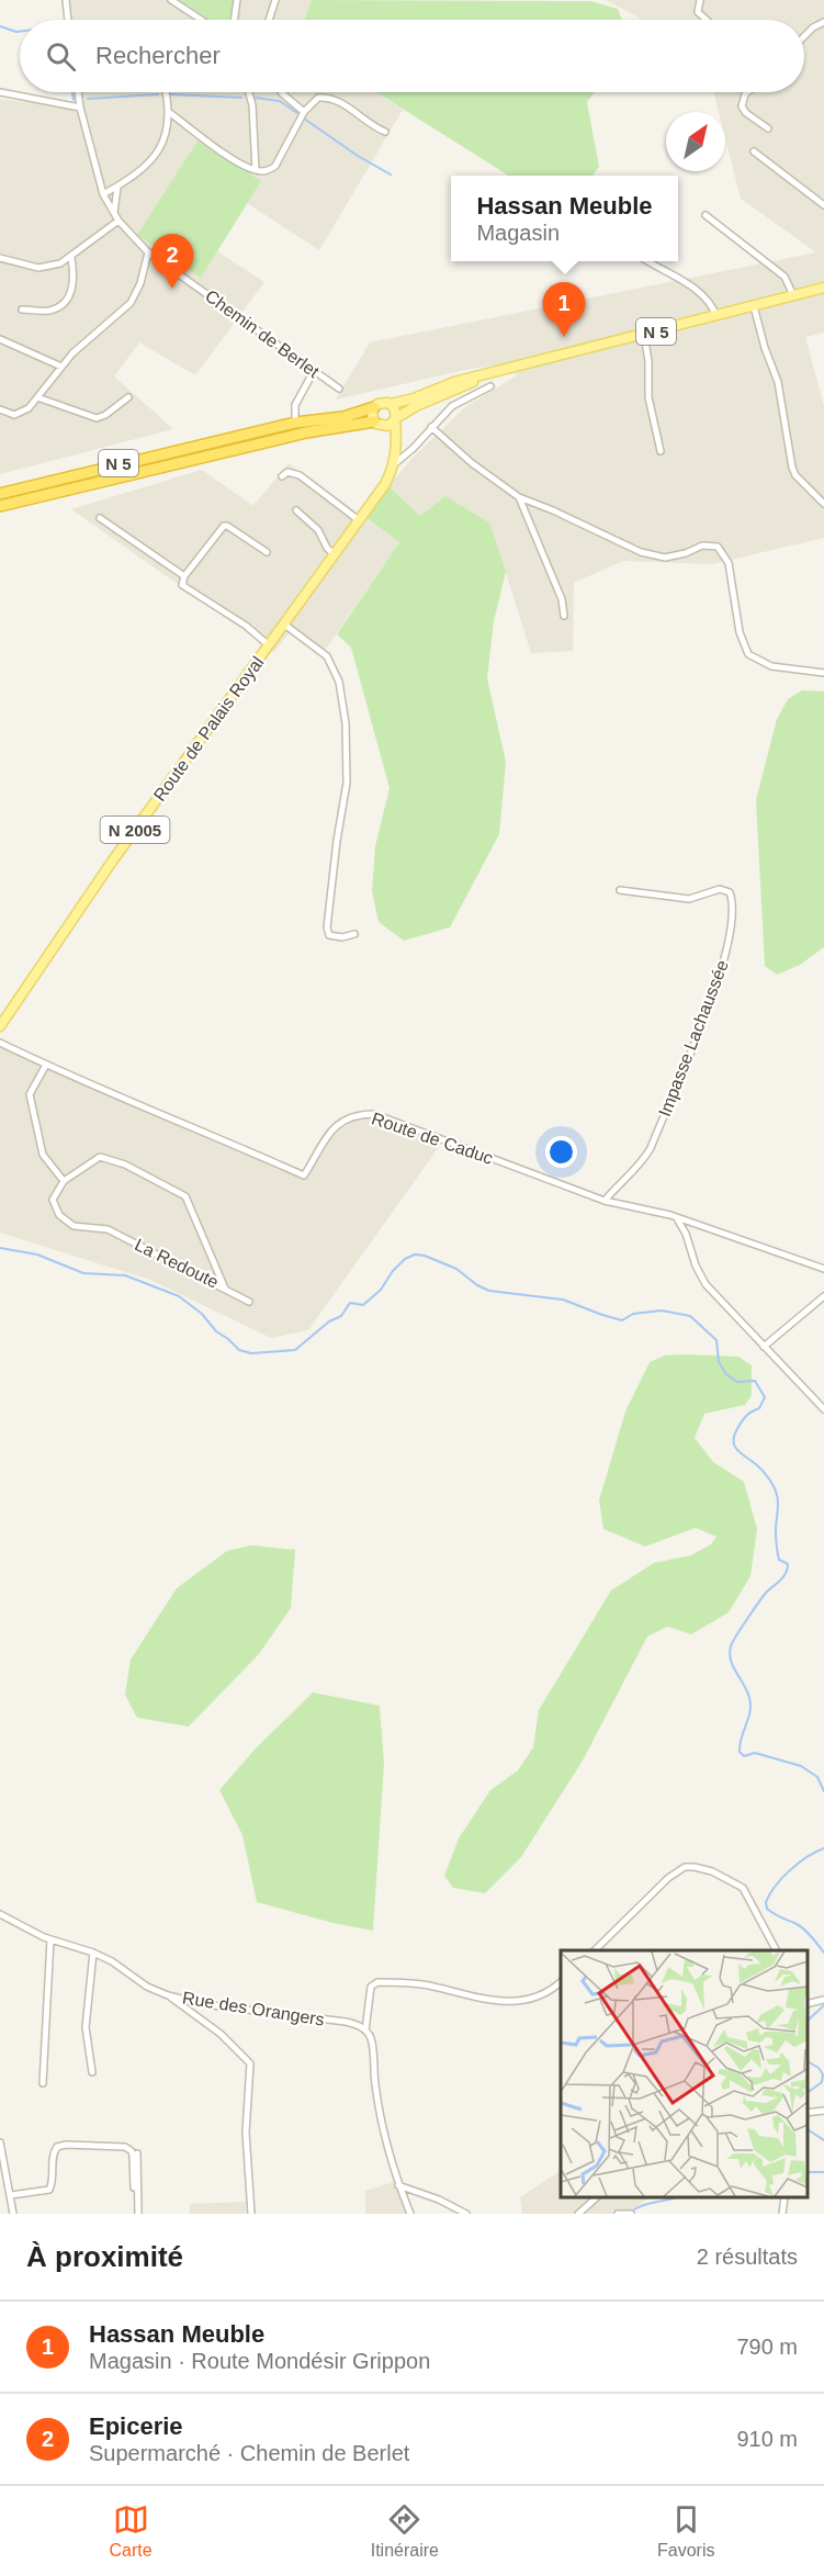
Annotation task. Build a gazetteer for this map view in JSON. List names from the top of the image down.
{
  "streets": {
    "highway": ["N 5"],
    "main road": ["Route de Palais Royal", "N 2005"],
    "street": [
      "Chemin de Berlet",
      "Impasse Lachaussée",
      "Route de Caduc",
      "La Redoute",
      "Rue des Orangers"
    ]
  },
  "crossings": [
    ["N 5", "Route de Palais Royal"],
    ["Impasse Lachaussée", "Route de Caduc"]
  ],
  "north": "top right",
  "page": {
    "search": "Rechercher",
    "popup": ["Hassan Meuble", "Magasin"],
    "pins": ["2", "1"],
    "heading": ["À proximité", "2 résultats"],
    "list": [
      {
        "mark": "1",
        "name": "Hassan Meuble",
        "note": "Magasin · Route Mondésir Grippon",
        "value": "790 m"
      },
      {
        "mark": "2",
        "name": "Epicerie",
        "note": "Supermarché · Chemin de Berlet",
        "value": "910 m"
      }
    ],
    "nav": ["Carte", "Itinéraire", "Favoris"]
  }
}
